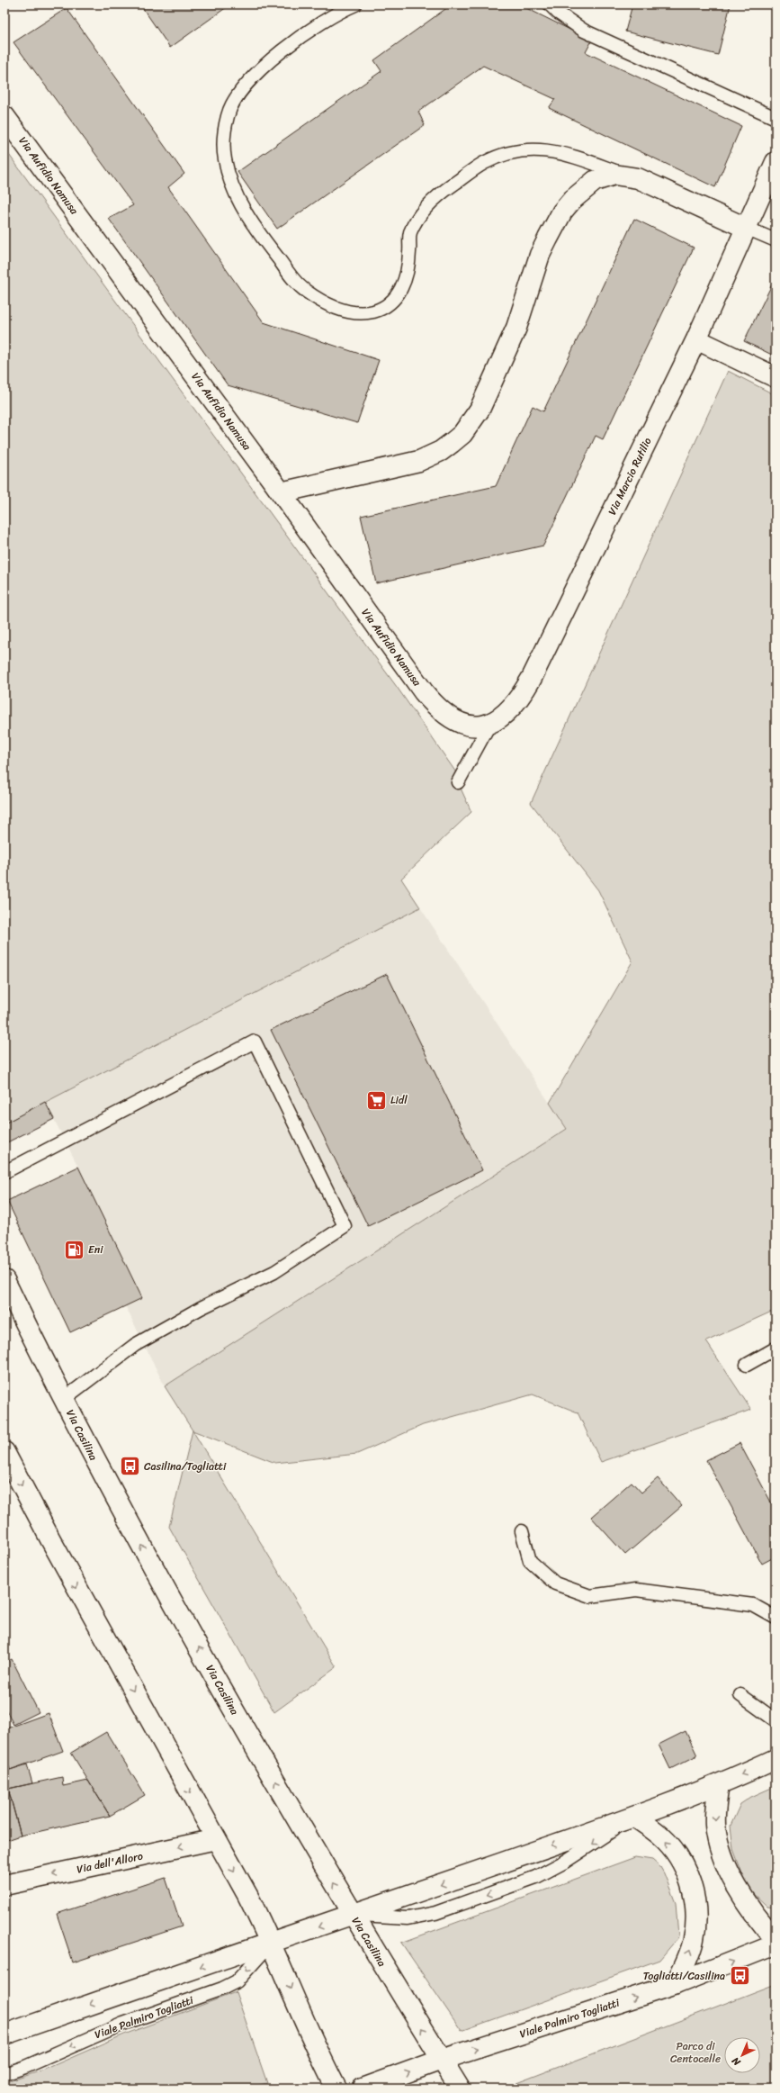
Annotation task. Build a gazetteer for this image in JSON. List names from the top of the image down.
{
  "streets": {
    "main road": [
      "Via Aufidio Namusa",
      "Via Marcio Rutilio",
      "Via Casilina",
      "Via dell'Alloro",
      "Viale Palmiro Togliatti"
    ]
  },
  "crossings": [
    ["Via Aufidio Namusa", "Via Marcio Rutilio"],
    ["Via Casilina", "Viale Palmiro Togliatti"]
  ],
  "one_way": ["Via dell'Alloro"],
  "parks": ["Parco di Centocelle"],
  "places": {
    "supermarket": ["Lidl"],
    "fuel station": ["Eni"],
    "bus stop": ["Casilina/Togliatti", "Togliatti/Casilina"]
  },
  "north": "bottom left"
}
